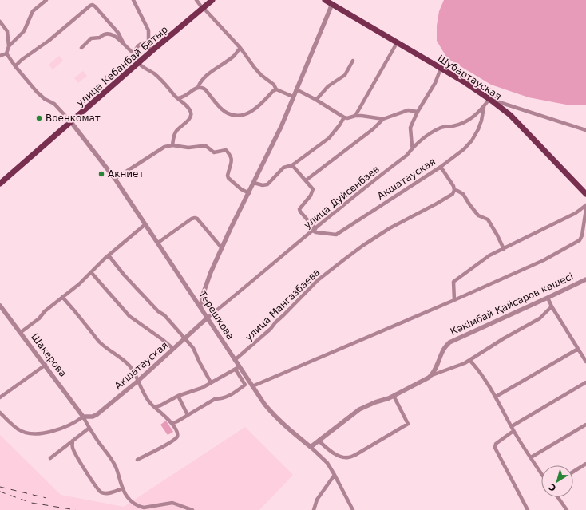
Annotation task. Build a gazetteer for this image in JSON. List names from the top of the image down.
{
  "streets": {
    "main road": ["улица Кабанбай Батыр", "Шубартауская"],
    "street": [
      "Акшатауская",
      "улица Дуйсенбаев",
      "Кәкімбай Қайсаров көшесі",
      "улица Мангазбаева",
      "Терешкова",
      "Шакерова"
    ]
  },
  "crossings": [
    ["улица Кабанбай Батыр", "Терешкова"],
    ["Шубартауская", "улица Дуйсенбаев"],
    ["Акшатауская", "улица Дуйсенбаев"],
    ["Акшатауская", "Терешкова"],
    ["Акшатауская", "Шакерова"],
    ["улица Дуйсенбаев", "Терешкова"],
    ["улица Мангазбаева", "Терешкова"]
  ],
  "places": ["Военкомат", "Акниет"],
  "north": "bottom left"
}
